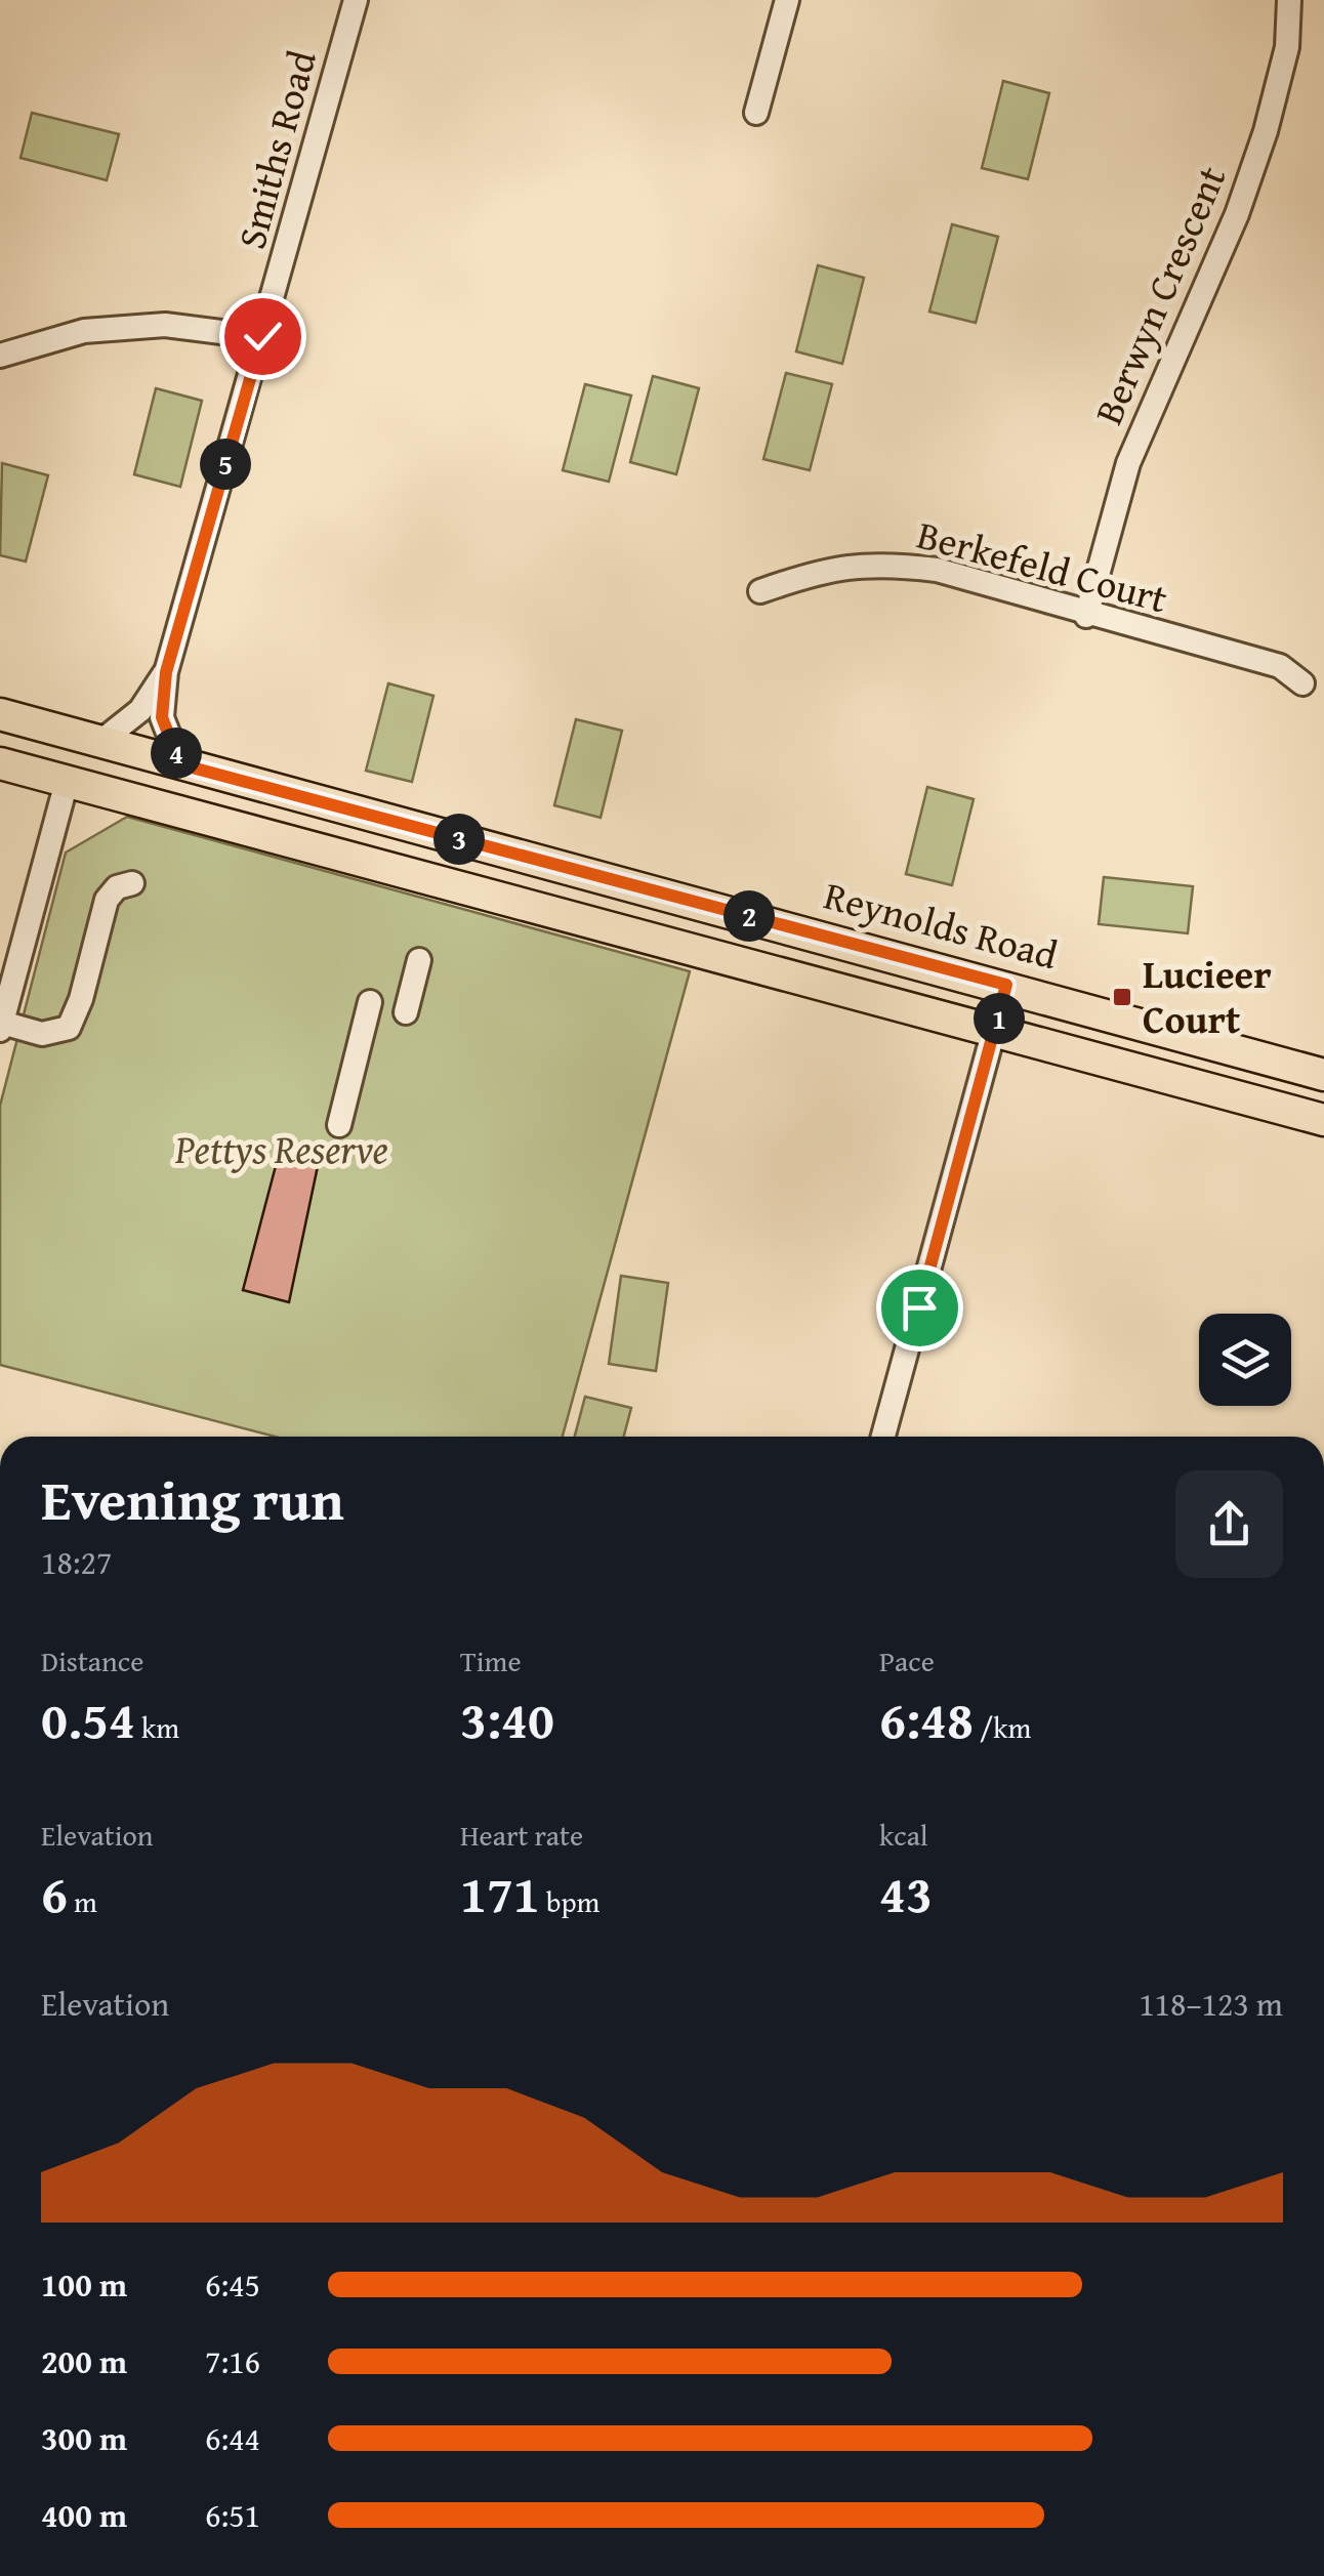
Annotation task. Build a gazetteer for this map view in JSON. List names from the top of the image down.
{
  "streets": {
    "main road": ["Reynolds Road"],
    "street": ["Smiths Road", "Berwyn Crescent", "Berkefeld Court"]
  },
  "crossings": [
    ["Smiths Road", "Reynolds Road"],
    ["Berwyn Crescent", "Berkefeld Court"]
  ],
  "parks": ["Pettys Reserve"],
  "places": {
    "transit": ["Lucieer Court"]
  },
  "page": {
    "pins": [
      "5",
      "4",
      "3",
      "2",
      "1"
    ],
    "heading": ["Evening run", "18:27"],
    "stats": [
      ["Distance", "0.54 km"],
      ["Time", "3:40"],
      ["Pace", "6:48 /km"],
      ["Elevation", "6 m"],
      ["Heart rate", "171 bpm"],
      ["kcal", "43"]
    ],
    "chart": ["Elevation", "118–123 m"],
    "list": [
      {
        "name": "100 m",
        "note": "6:45"
      },
      {
        "name": "200 m",
        "note": "7:16"
      },
      {
        "name": "300 m",
        "note": "6:44"
      },
      {
        "name": "400 m",
        "note": "6:51"
      }
    ]
  }
}
